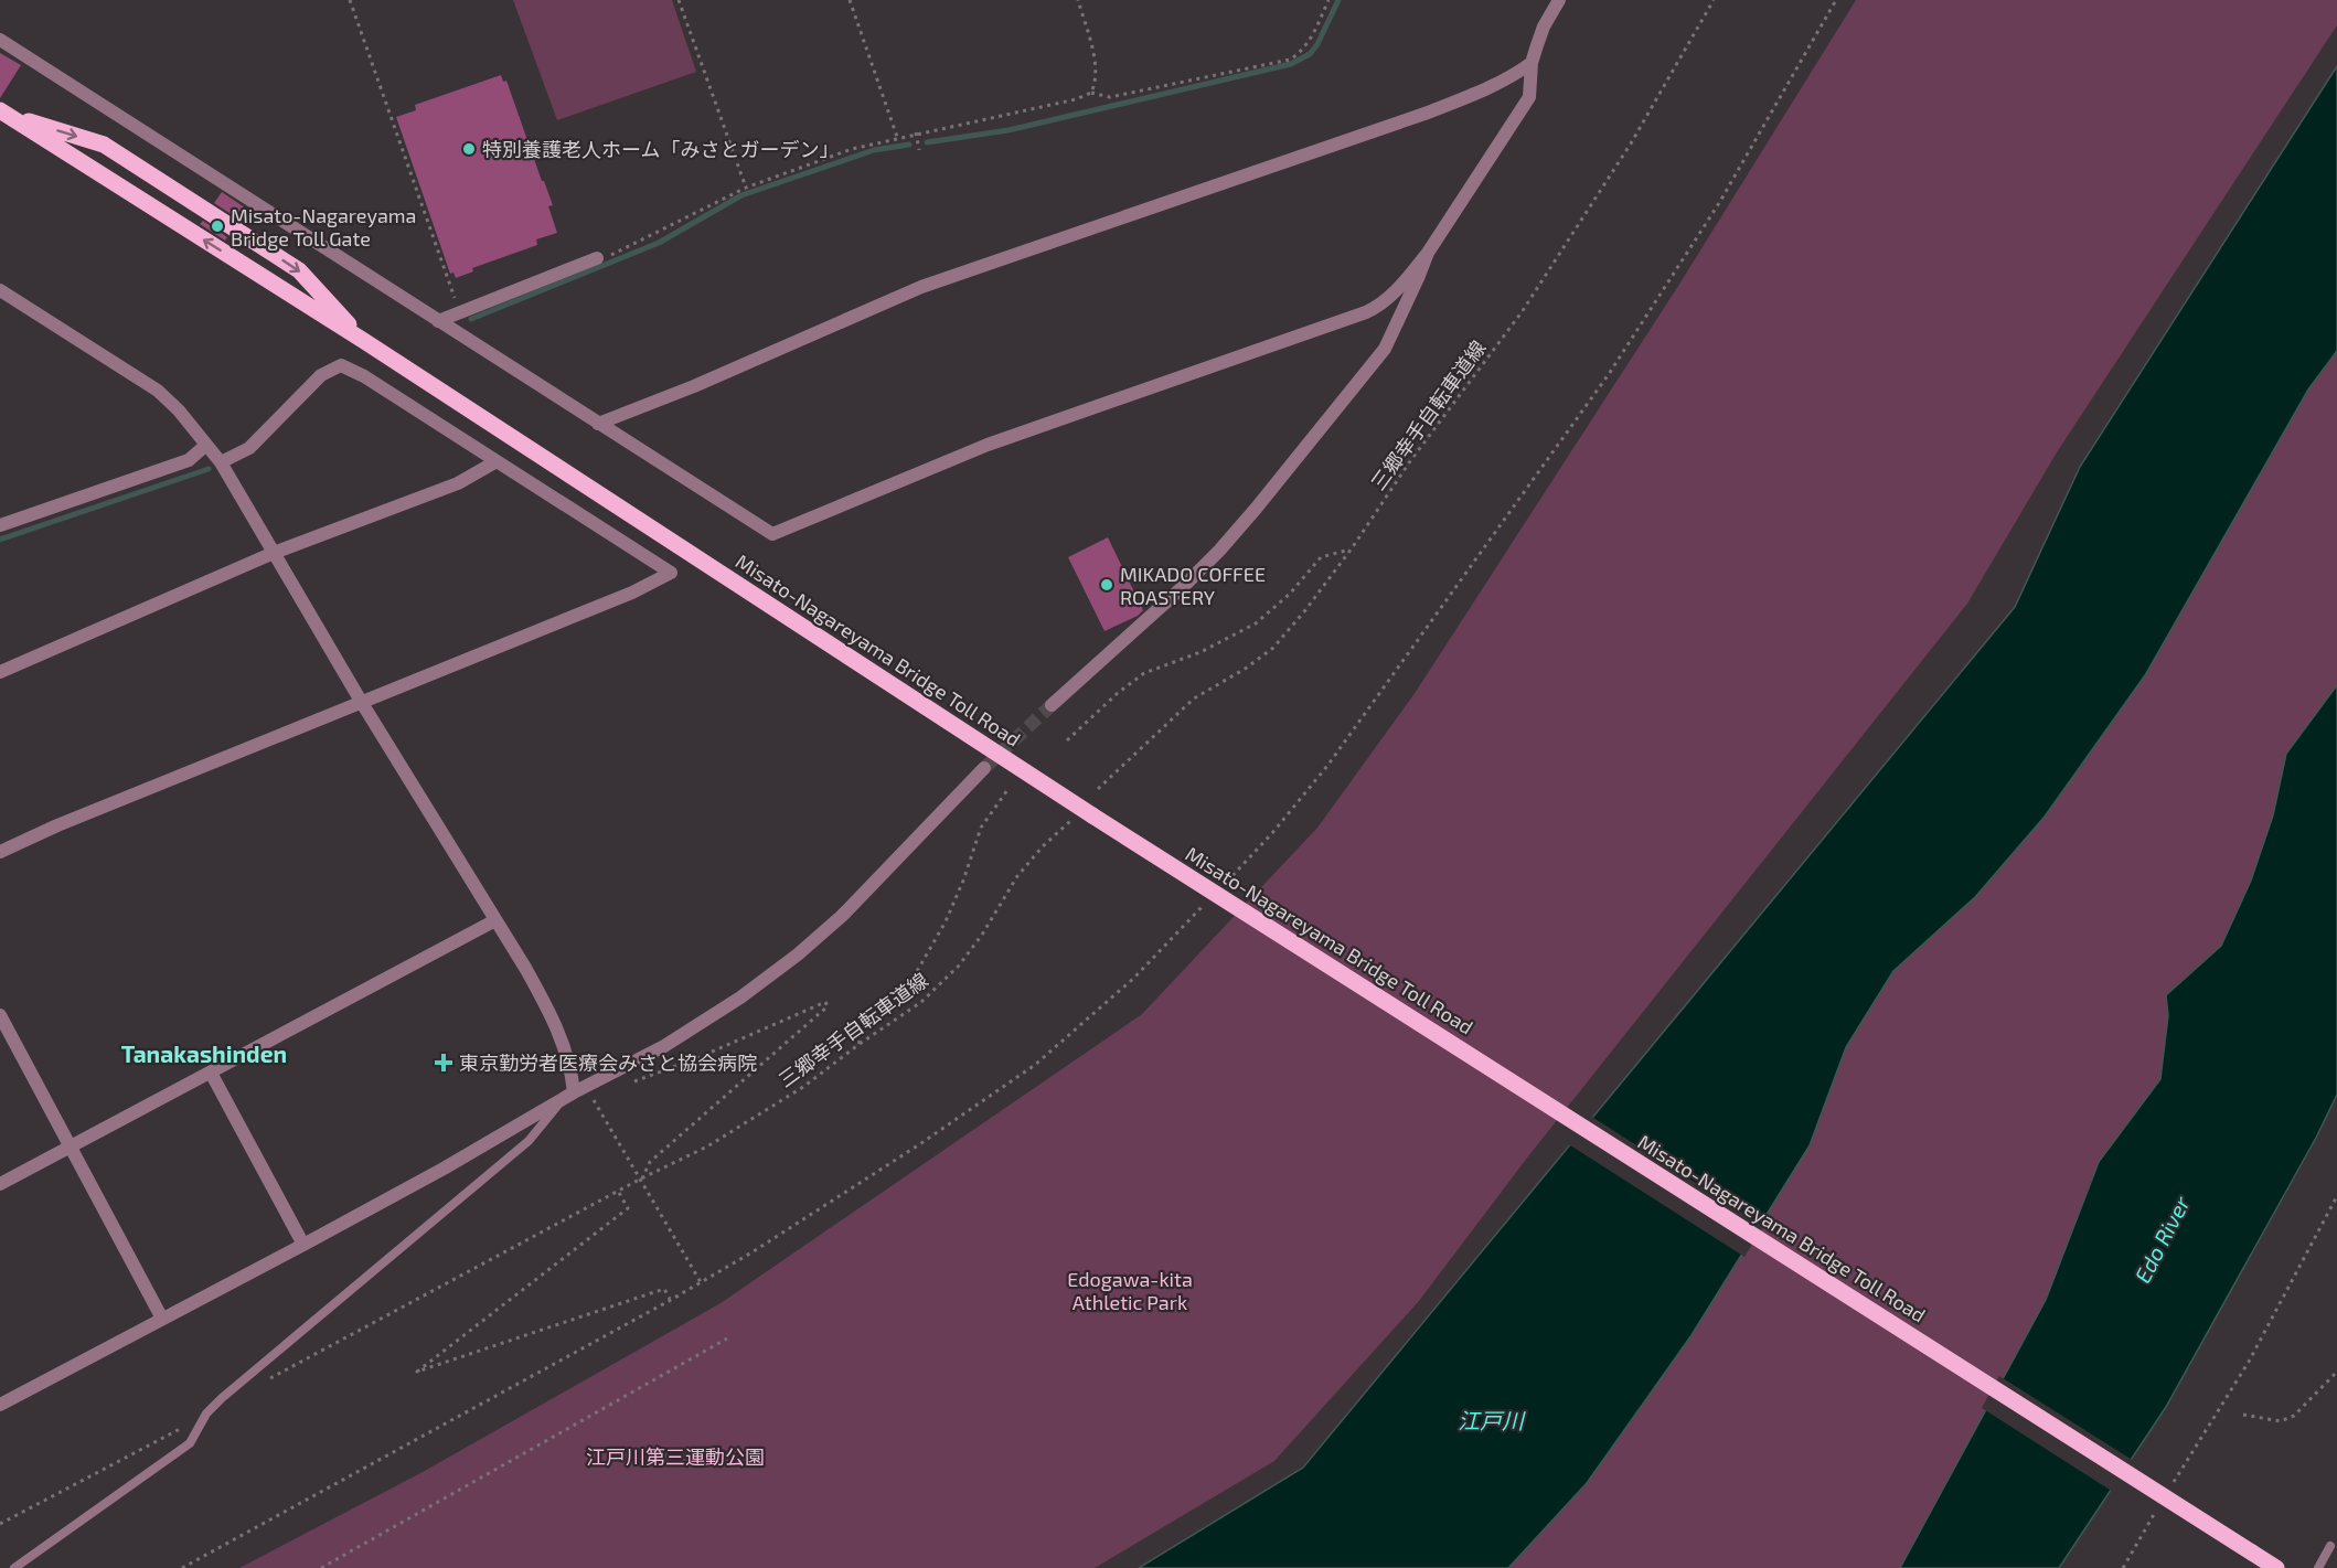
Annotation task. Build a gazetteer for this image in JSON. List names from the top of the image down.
{
  "streets": {
    "main road": ["Misato-Nagareyama Bridge Toll Road"],
    "path": ["三郷幸手自転車道線"]
  },
  "districts": ["Tanakashinden"],
  "water": ["Edo River", "江戸川"],
  "parks": ["Edogawa-kita Athletic Park", "江戸川第三運動公園"],
  "places": {
    "other": ["特別養護老人ホーム「みさとガーデン」", "Misato-Nagareyama Bridge Toll Gate", "MIKADO COFFEE ROASTERY"],
    "health": ["東京勤労者医療会みさと協会病院"]
  }
}
